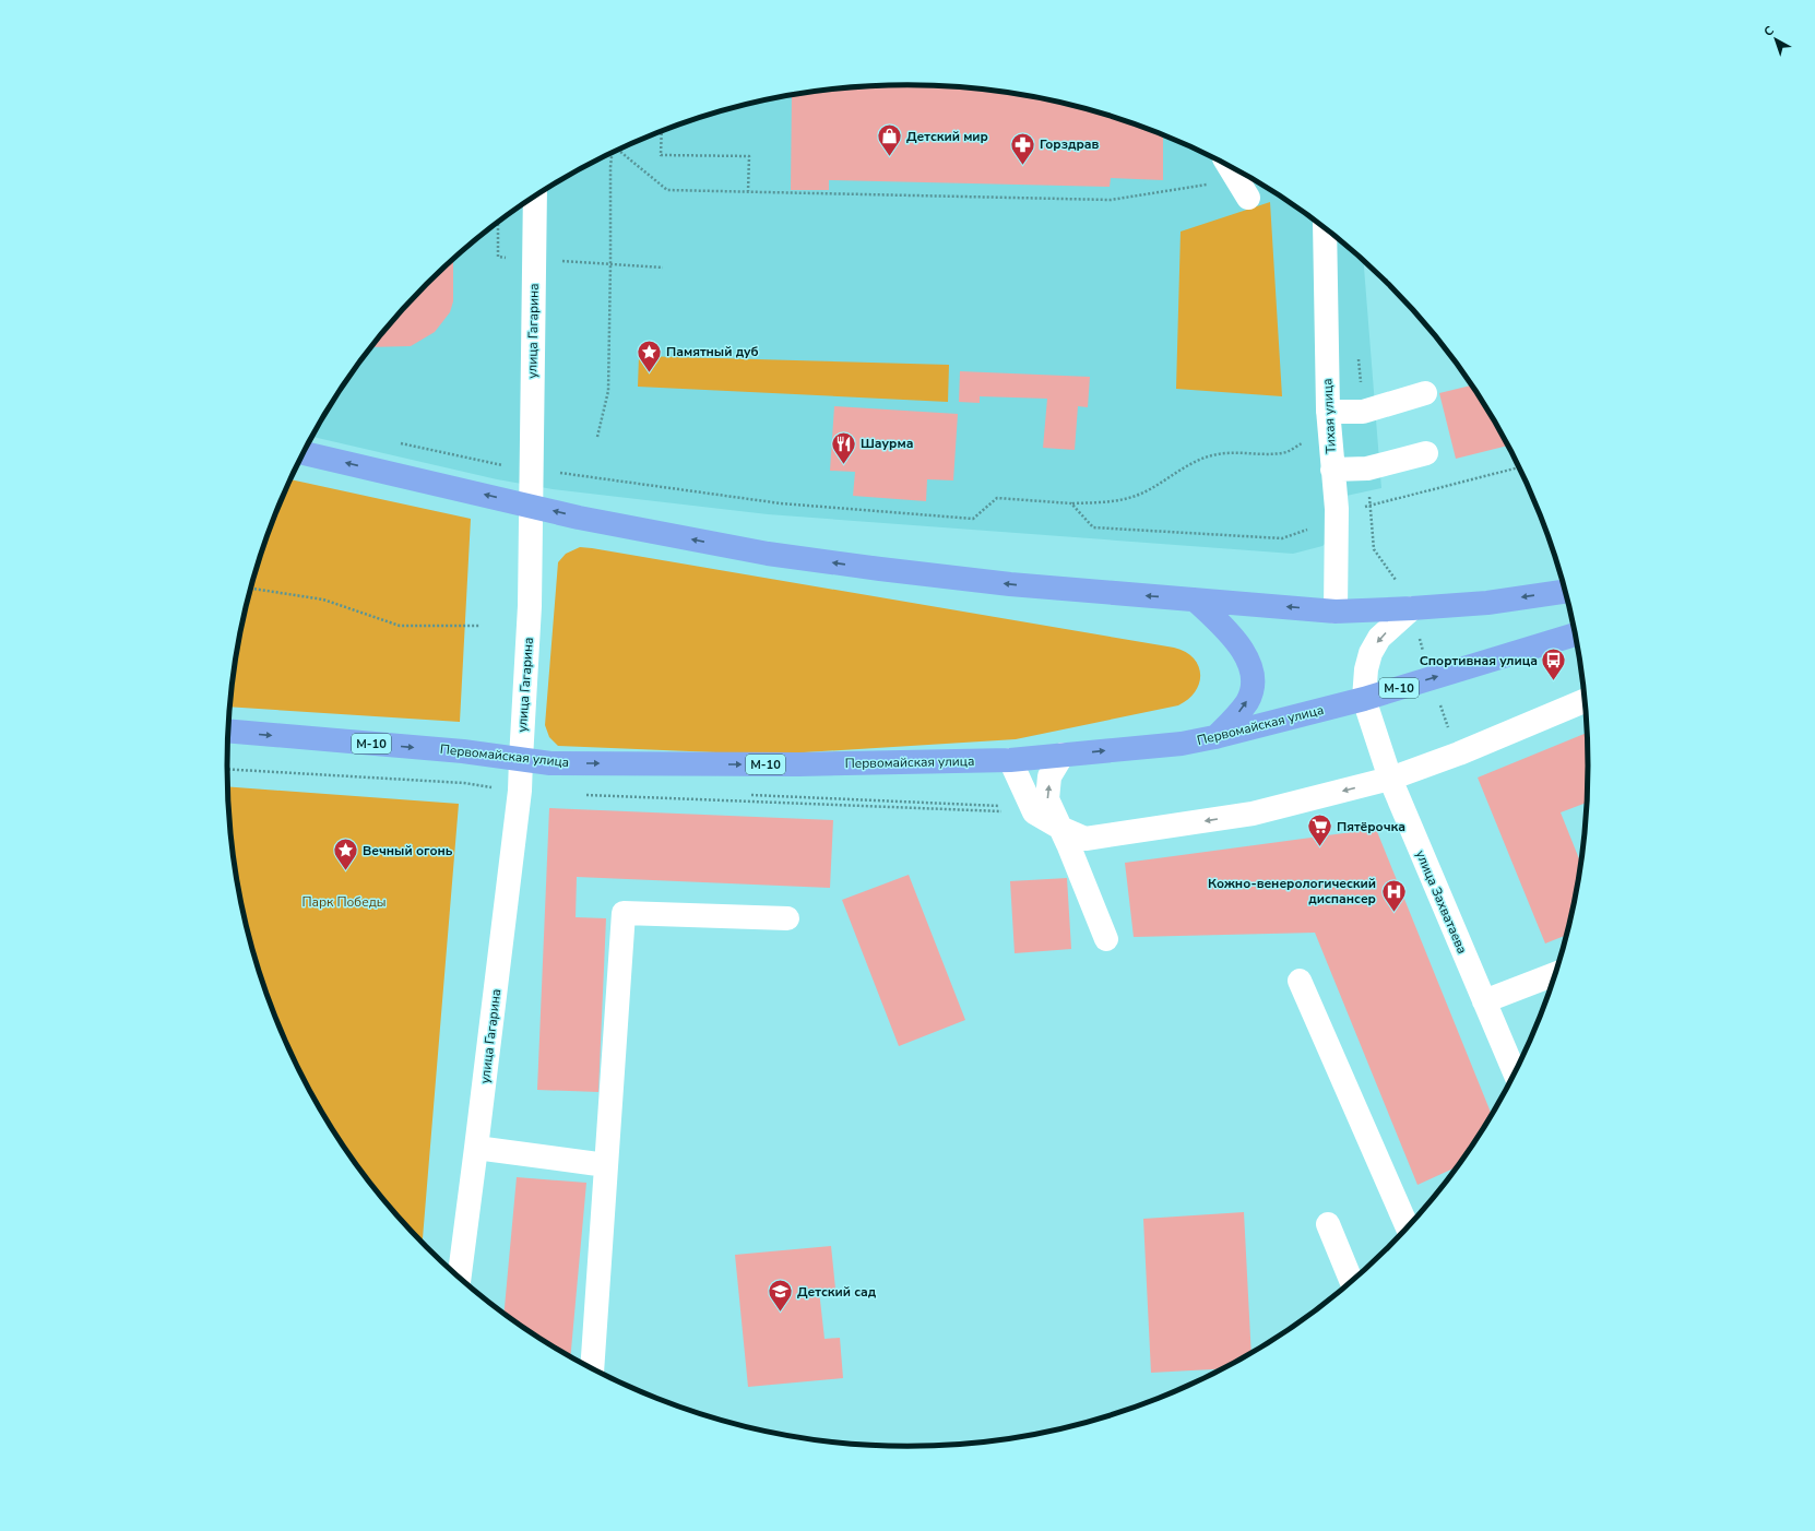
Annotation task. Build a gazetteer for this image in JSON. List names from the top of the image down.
{
  "streets": {
    "highway": ["М-10", "Первомайская улица"],
    "street": ["улица Гагарина", "Тихая улица", "улица Захватаева"]
  },
  "crossings": [
    ["улица Гагарина", "Первомайская улица"],
    ["Первомайская улица", "улица Захватаева"]
  ],
  "parks": ["Парк Победы"],
  "places": {
    "shop": ["Детский мир"],
    "pharmacy": ["Горздрав"],
    "place": ["Памятный дуб", "Вечный огонь"],
    "restaurant": ["Шаурма"],
    "bus stop": ["Спортивная улица"],
    "supermarket": ["Пятёрочка"],
    "hospital": ["Кожно-венерологический диспансер"],
    "school or university": ["Детский сад"]
  },
  "north": "top left"
}
